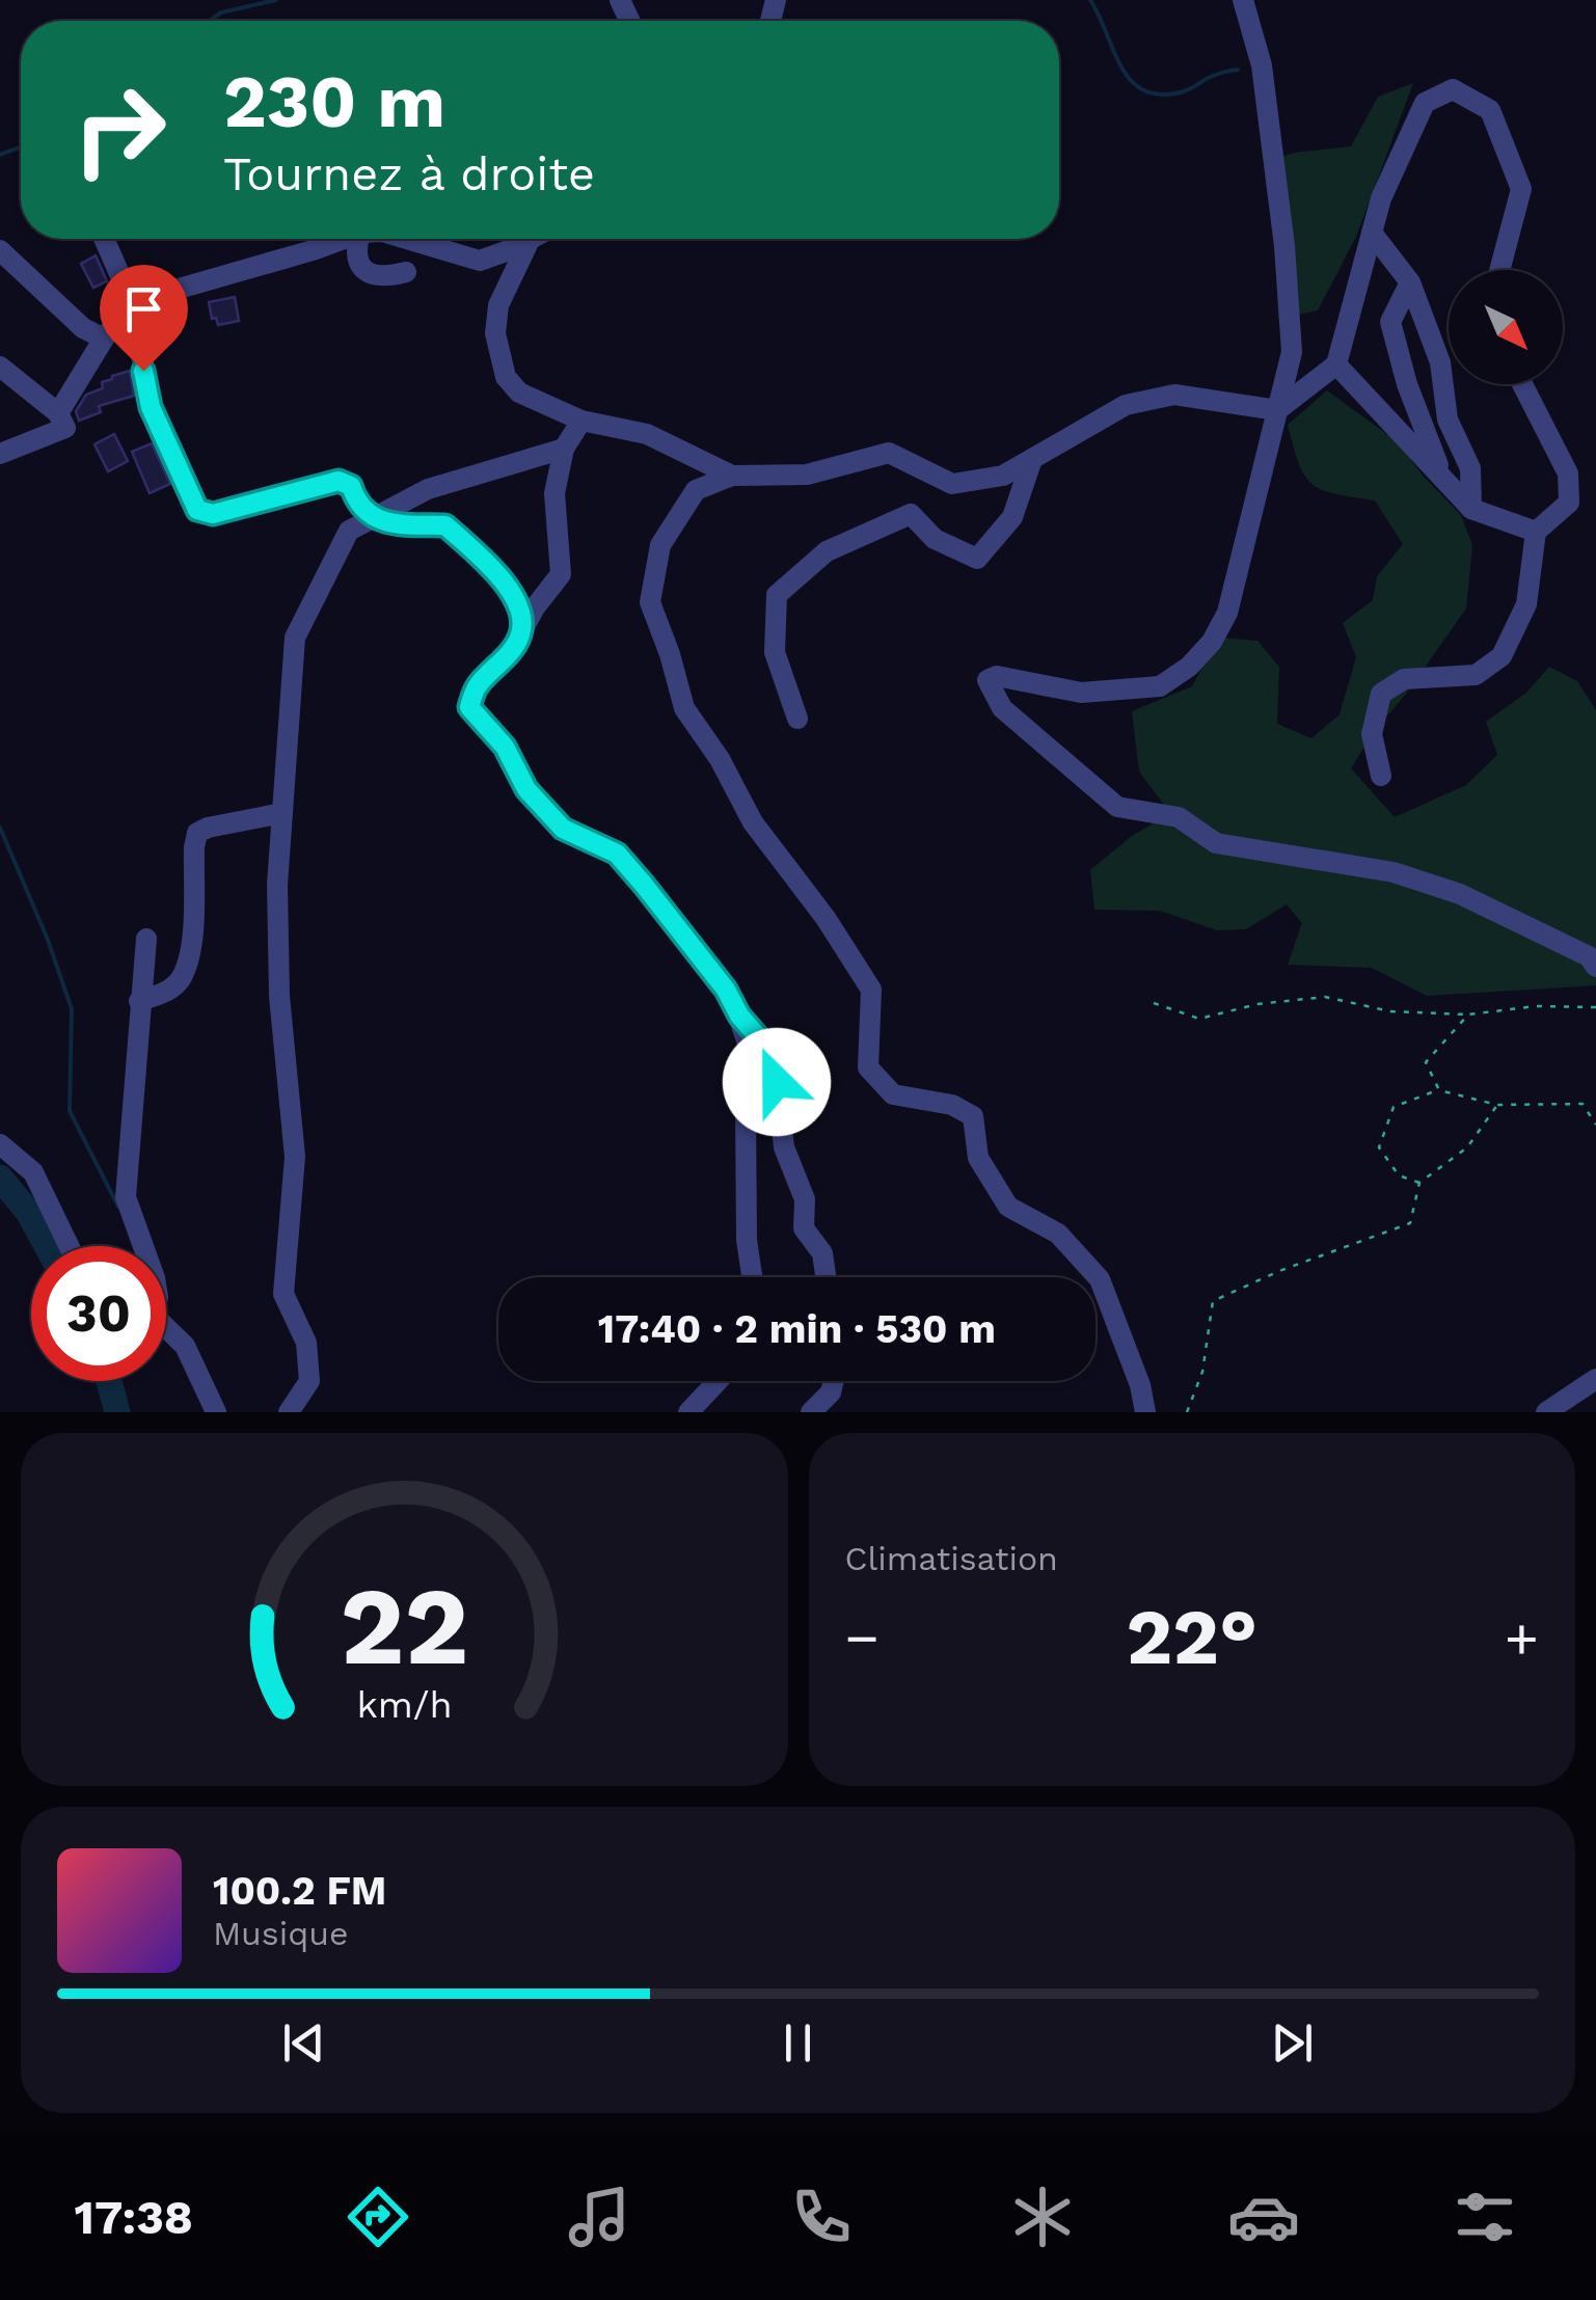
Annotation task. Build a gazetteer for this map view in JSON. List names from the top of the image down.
{
  "north": "bottom right",
  "page": {
    "turn": ["230 m", "Tournez à droite"],
    "limit": "30",
    "trip": "17:40 · 2 min · 530 m",
    "tile": "Climatisation",
    "heat": ["−", "22°", "+"],
    "song": ["100.2 FM", "Musique"],
    "tabs": "17:38",
    "gauge": ["22", "km/h"]
  }
}
